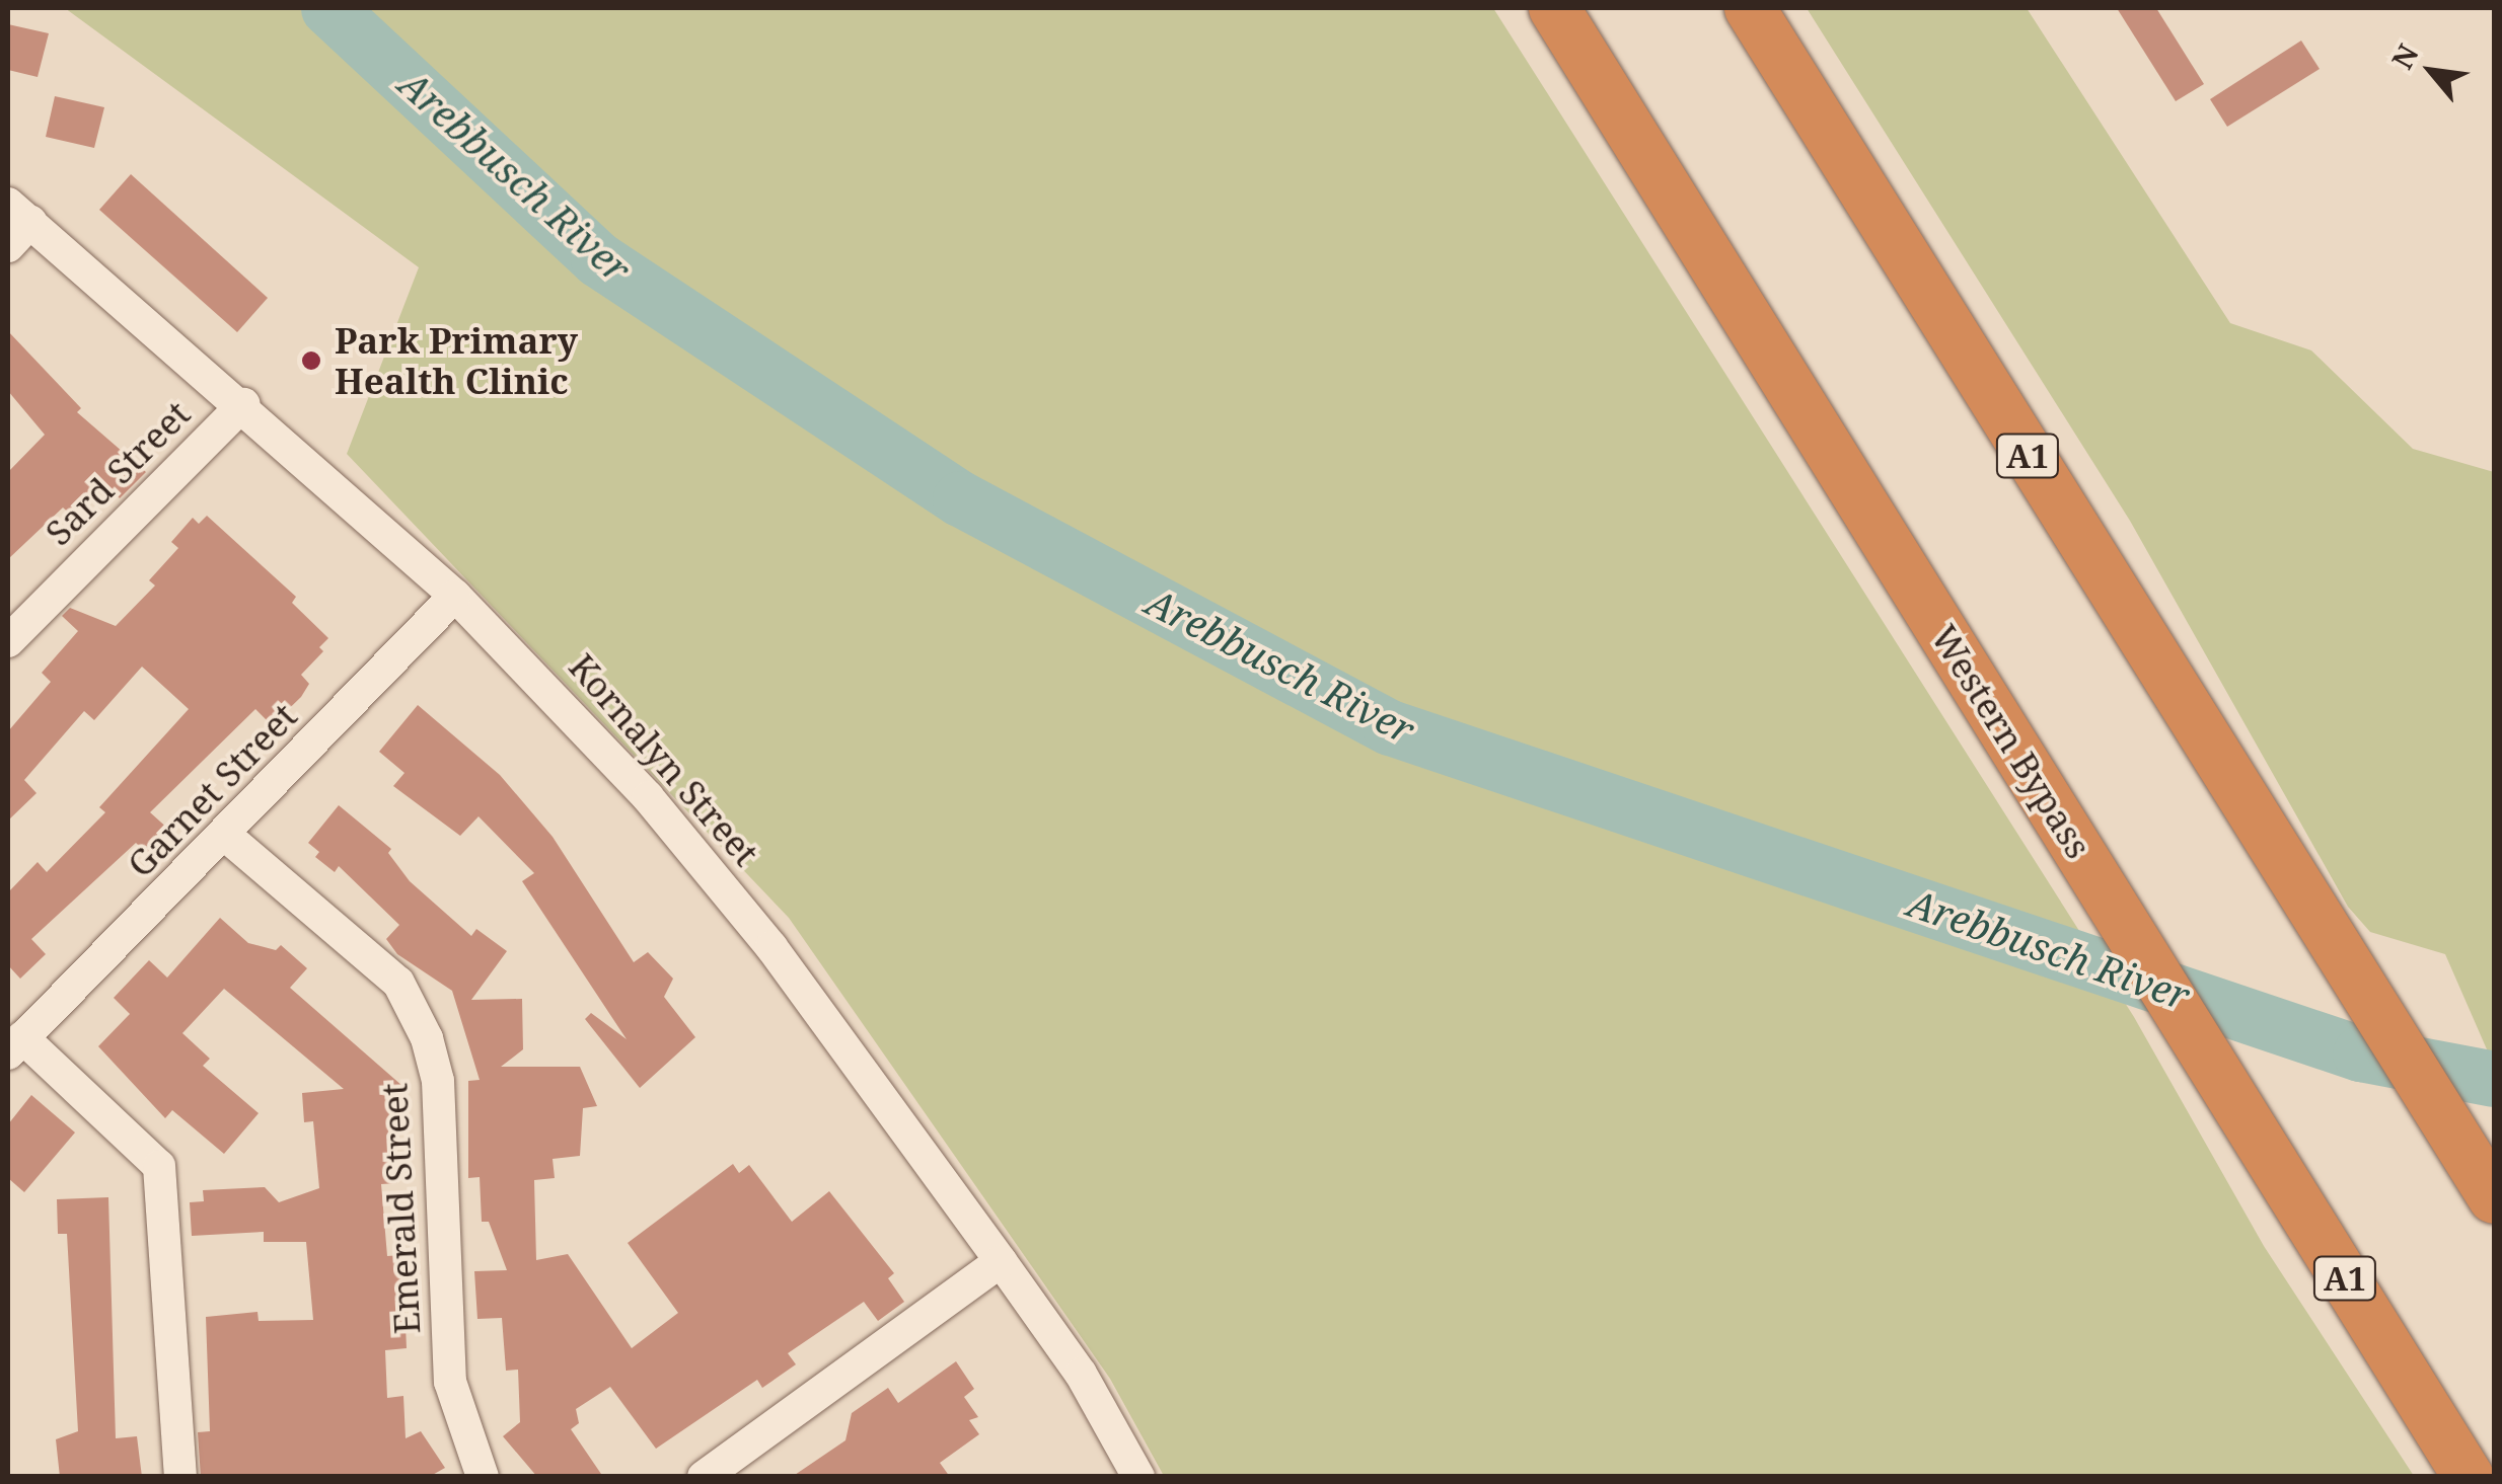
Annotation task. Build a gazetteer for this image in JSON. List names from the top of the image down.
{
  "streets": {
    "highway": ["A1", "Western Bypass"],
    "street": [
      "Sard Street",
      "Kornalyn Street",
      "Garnet Street",
      "Emerald Street"
    ]
  },
  "crossings": [
    ["Sard Street", "Kornalyn Street"],
    ["Kornalyn Street", "Garnet Street"],
    ["Garnet Street", "Emerald Street"]
  ],
  "water": ["Arebbusch River"],
  "places": ["Park Primary Health Clinic"],
  "north": "top left"
}
